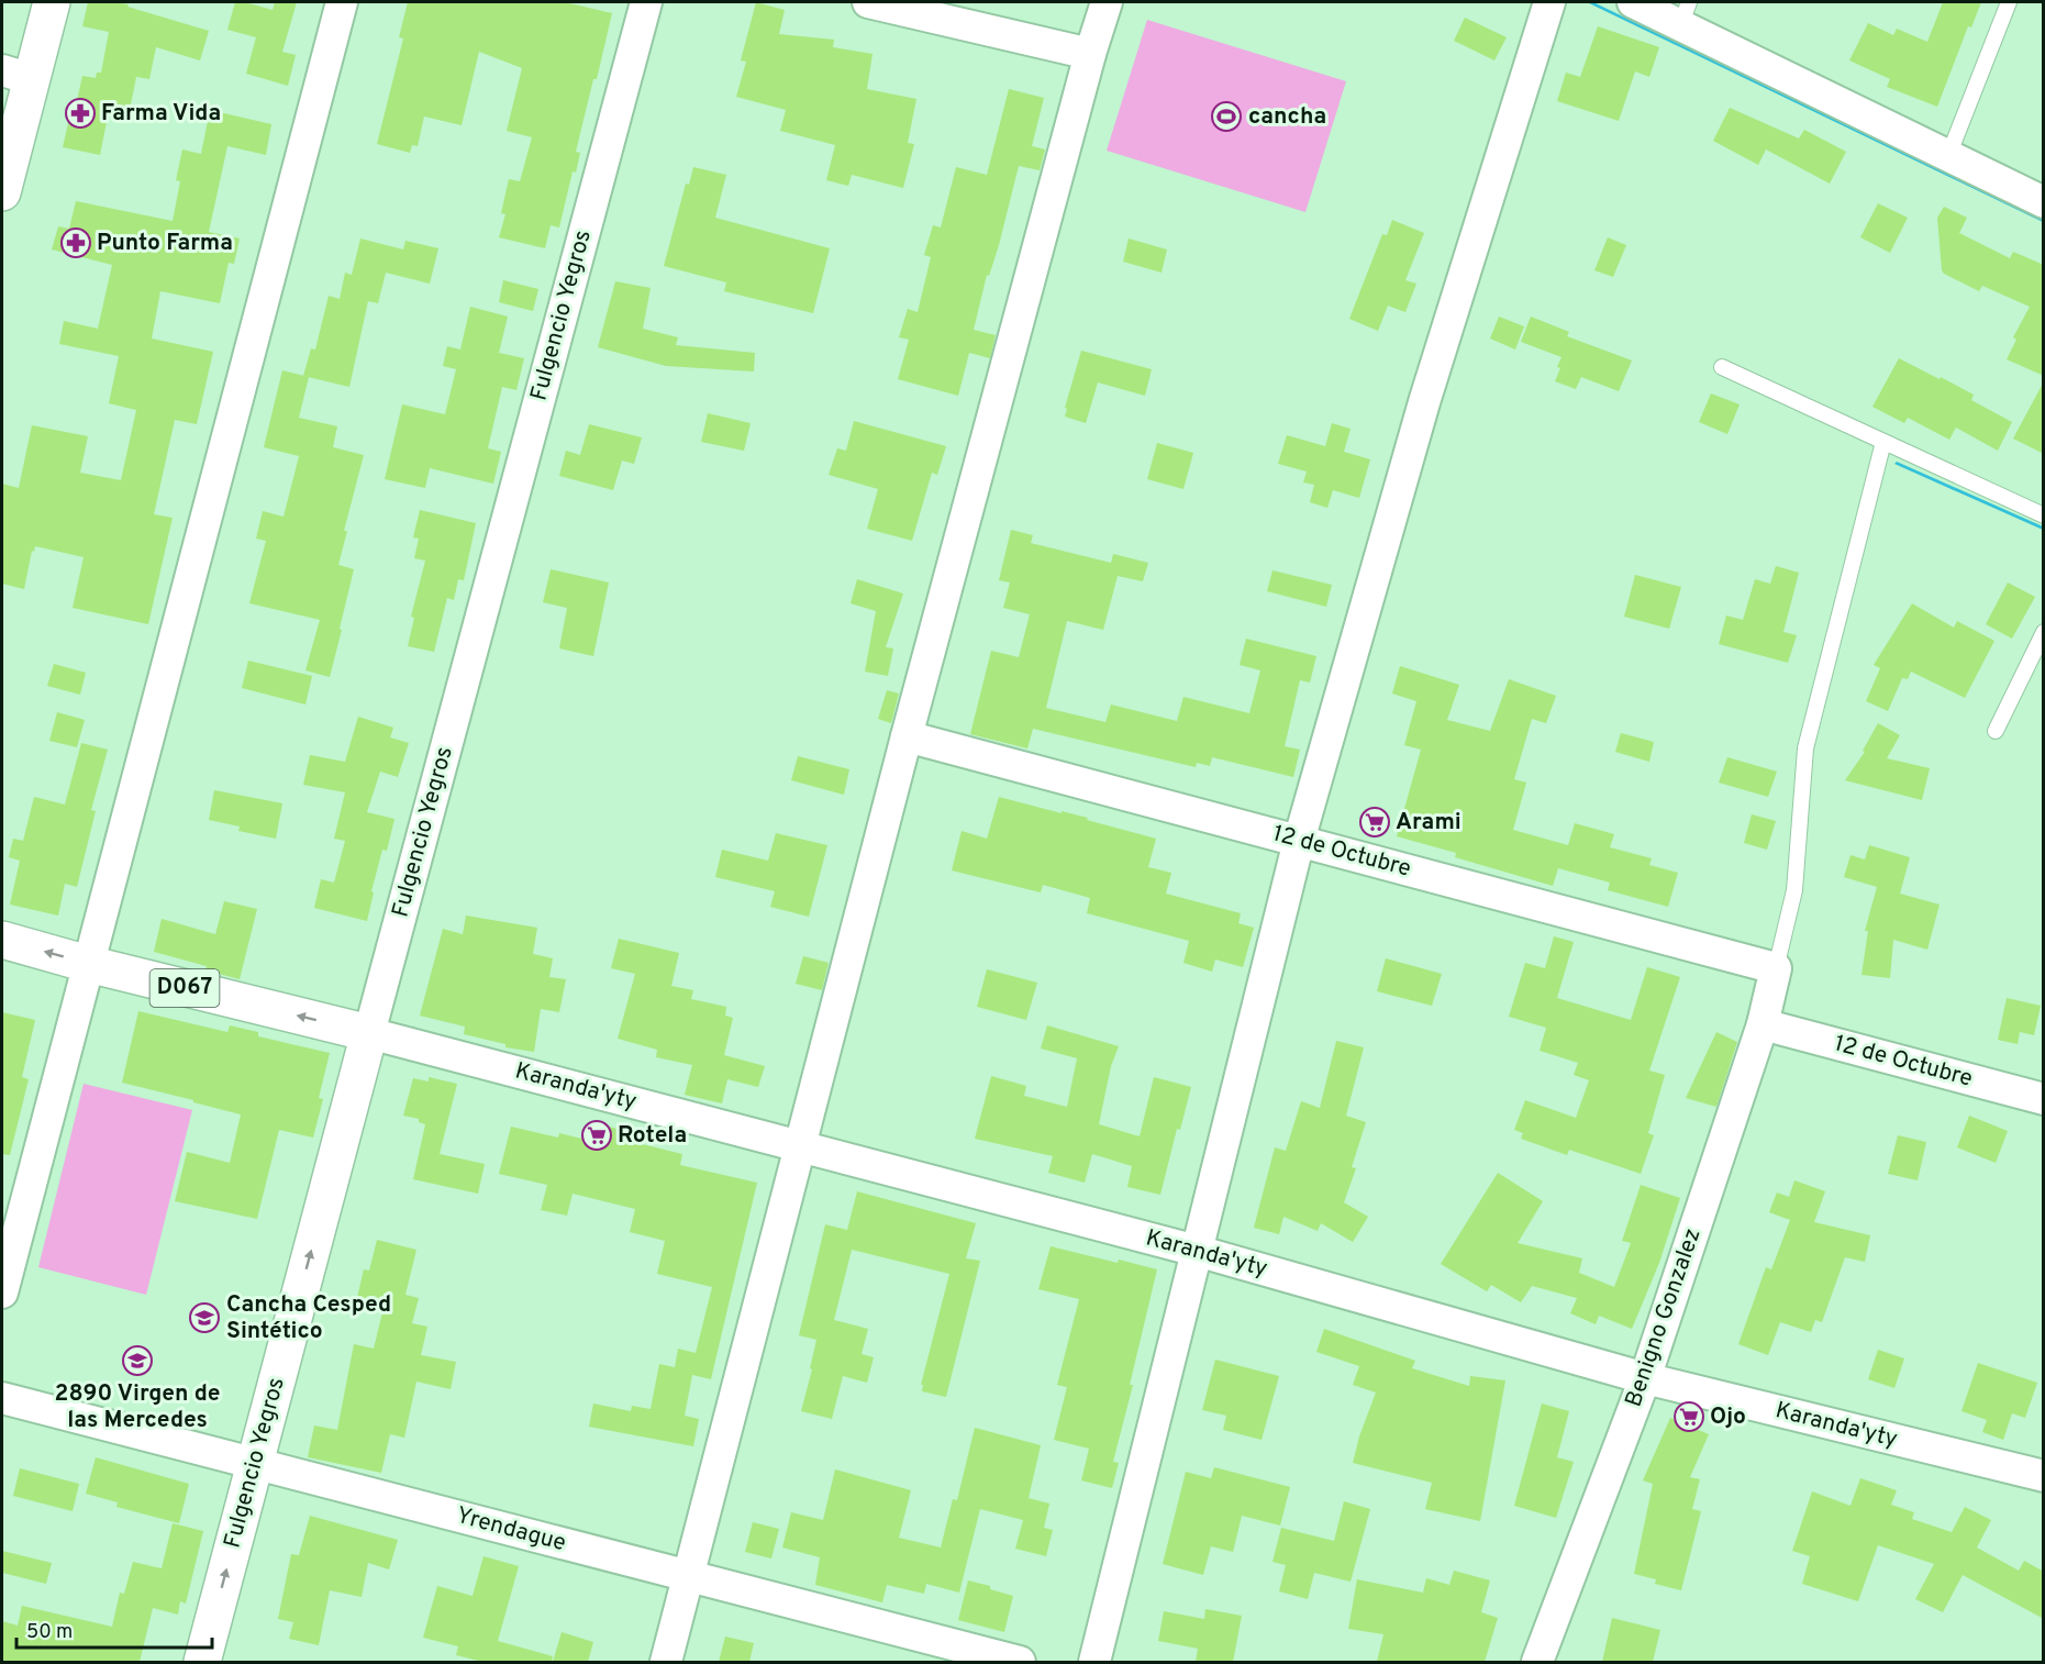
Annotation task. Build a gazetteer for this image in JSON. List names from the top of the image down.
{
  "streets": {
    "main road": ["Fulgencio Yegros", "D067"],
    "street": [
      "12 de Octubre",
      "Karanda'yty",
      "Benigno Gonzalez",
      "Yrendague"
    ]
  },
  "crossings": [
    ["Fulgencio Yegros", "D067"],
    ["Fulgencio Yegros", "Karanda'yty"],
    ["Fulgencio Yegros", "Yrendague"],
    ["12 de Octubre", "Benigno Gonzalez"],
    ["D067", "Karanda'yty"],
    ["Karanda'yty", "Benigno Gonzalez"]
  ],
  "places": {
    "pharmacy": ["Farma Vida", "Punto Farma"],
    "sports": ["cancha"],
    "supermarket": ["Arami", "Rotela", "Ojo"],
    "school or university": ["Cancha Cesped Sintético", "2890 Virgen de las Mercedes"]
  },
  "scale_bar": "50 m"
}
